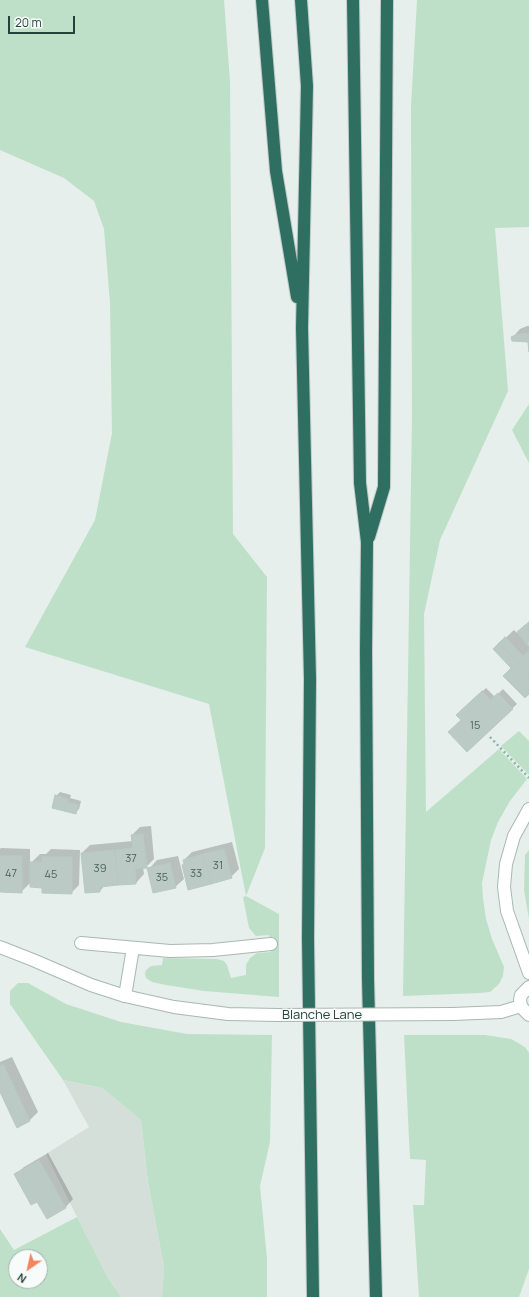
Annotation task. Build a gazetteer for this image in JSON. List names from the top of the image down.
{
  "streets": {
    "street": ["Blanche Lane"]
  },
  "house_numbers": [
    "15",
    "37",
    "31",
    "39",
    "47",
    "33",
    "45",
    "35"
  ],
  "scale_bar": "20 m",
  "north": "bottom left"
}
